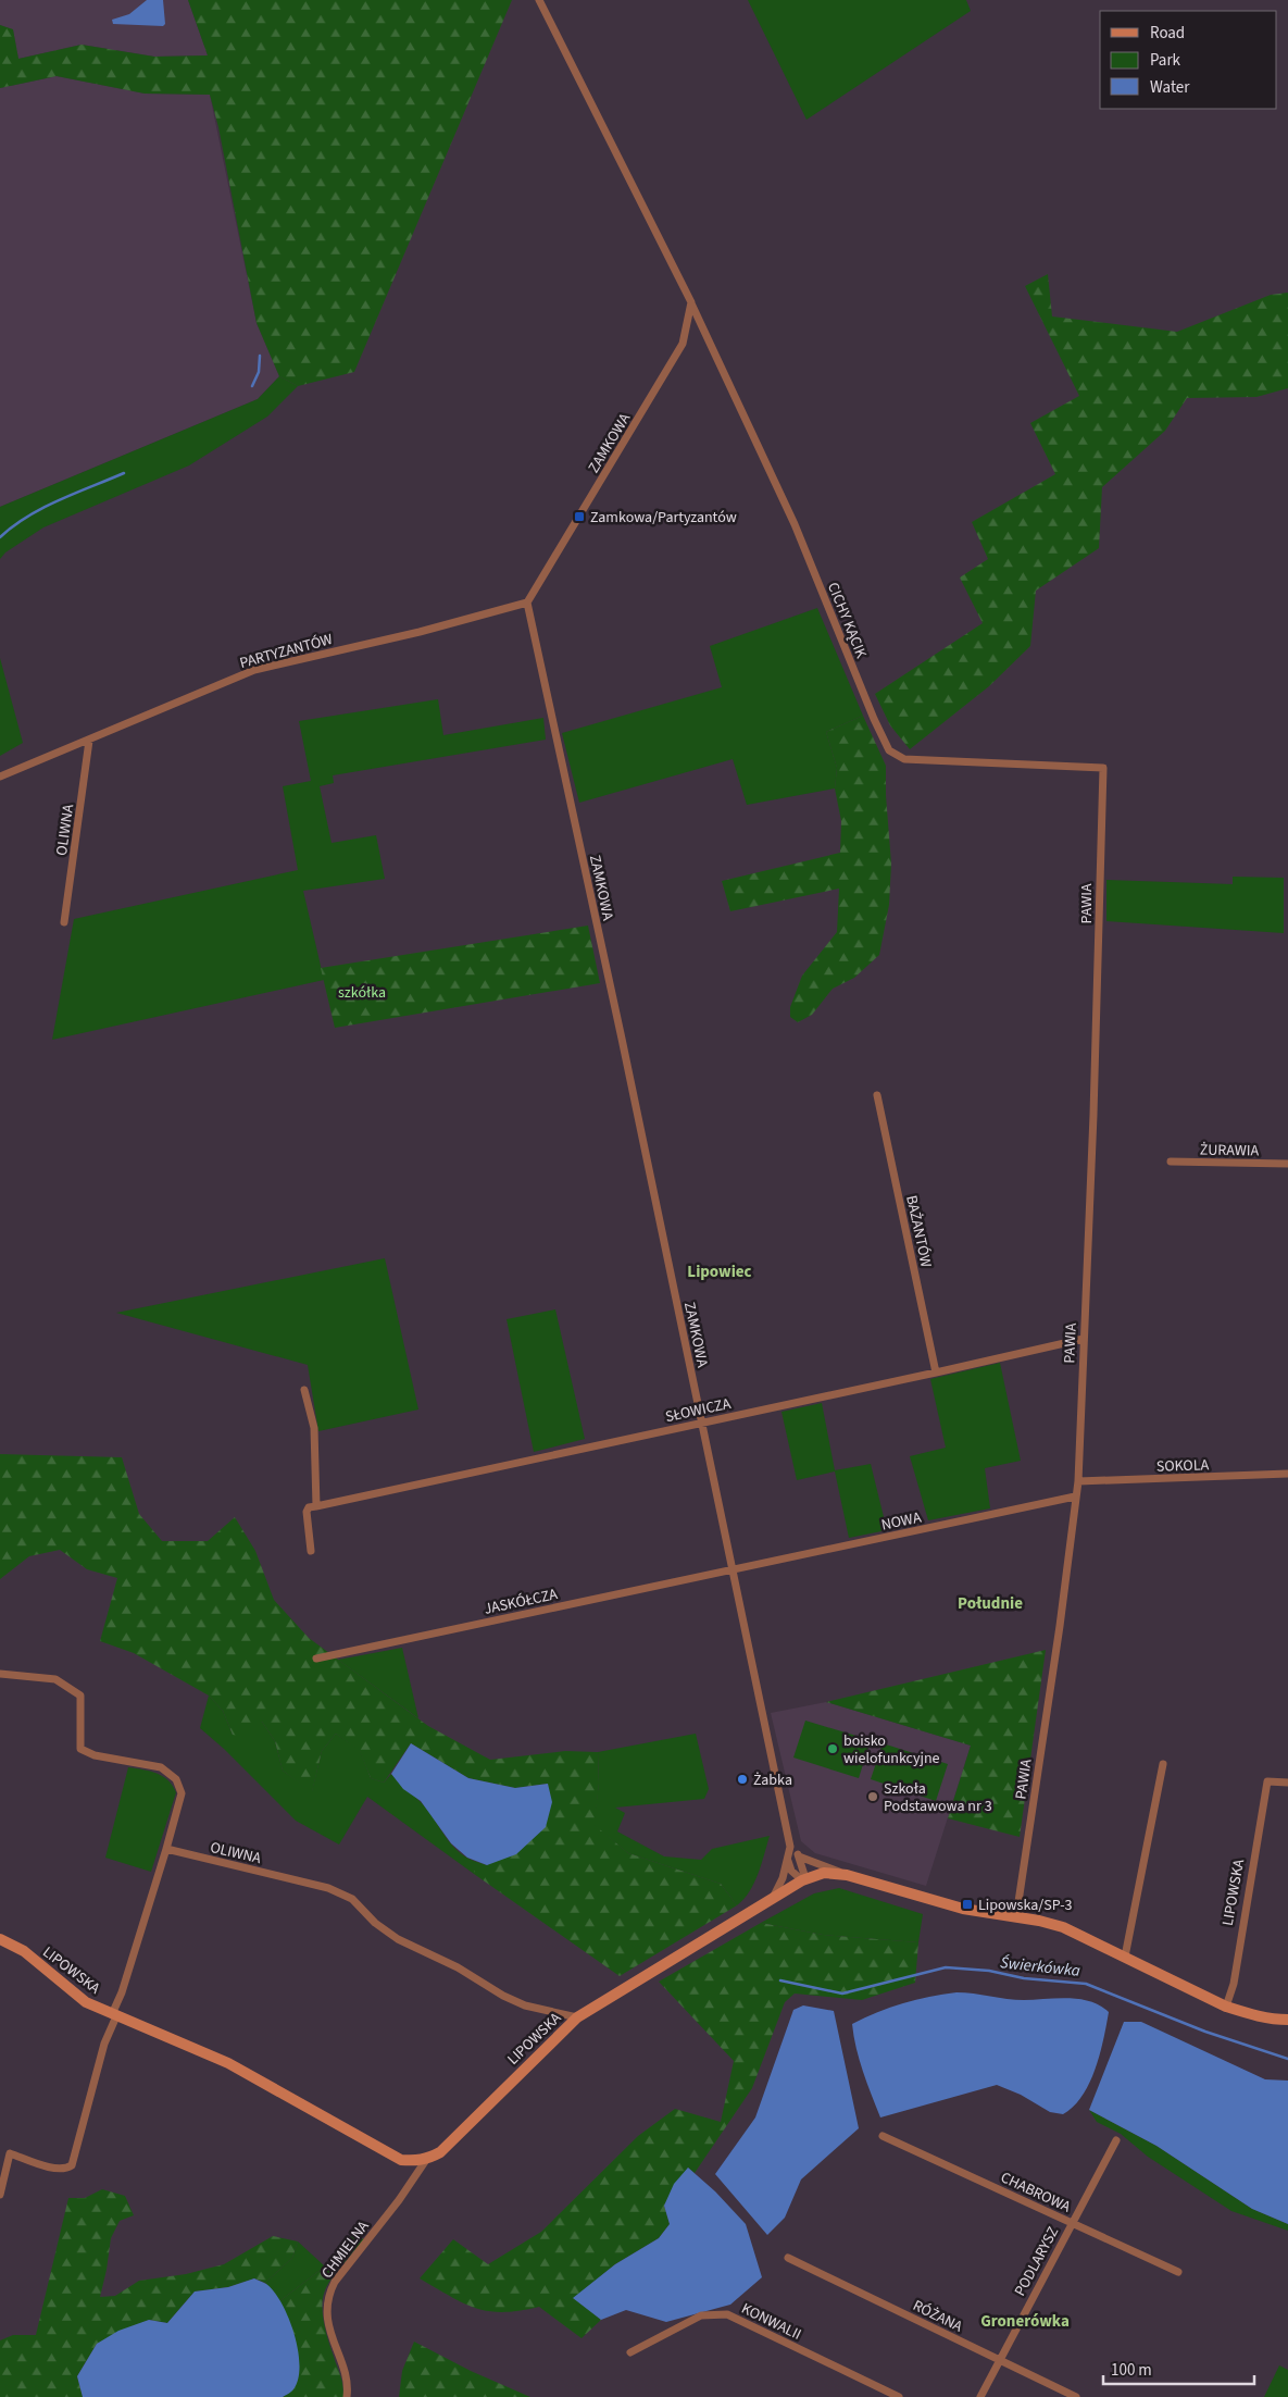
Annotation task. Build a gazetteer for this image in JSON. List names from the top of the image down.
{
  "streets": {
    "street": [
      "ZAMKOWA",
      "CICHY KĄCIK",
      "PARTYZANTÓW",
      "OLIWNA",
      "PAWIA",
      "ŻURAWIA",
      "BAŻANTÓW",
      "SŁOWICZA",
      "SOKOLA",
      "NOWA",
      "JASKÓŁCZA",
      "LIPOWSKA",
      "CHABROWA",
      "CHMIELNA",
      "PODLARYSZ",
      "RÓŻANA",
      "KONWALII"
    ]
  },
  "crossings": [
    ["ZAMKOWA", "CICHY KĄCIK"],
    ["ZAMKOWA", "PARTYZANTÓW"],
    ["ZAMKOWA", "SŁOWICZA"],
    ["ZAMKOWA", "NOWA"],
    ["ZAMKOWA", "JASKÓŁCZA"],
    ["ZAMKOWA", "LIPOWSKA"],
    ["CICHY KĄCIK", "PAWIA"],
    ["PARTYZANTÓW", "OLIWNA"],
    ["OLIWNA", "LIPOWSKA"],
    ["PAWIA", "SŁOWICZA"],
    ["PAWIA", "SOKOLA"],
    ["PAWIA", "NOWA"],
    ["PAWIA", "LIPOWSKA"],
    ["BAŻANTÓW", "SŁOWICZA"],
    ["NOWA", "JASKÓŁCZA"],
    ["LIPOWSKA", "CHMIELNA"],
    ["CHABROWA", "PODLARYSZ"],
    ["PODLARYSZ", "RÓŻANA"]
  ],
  "districts": ["Lipowiec", "Południe", "Gronerówka"],
  "water": ["Świerkówka"],
  "parks": ["szkółka"],
  "places": {
    "transit": ["Zamkowa/Partyzantów", "Lipowska/SP-3"],
    "other": ["boisko wielofunkcyjne", "Żabka", "Szkoła Podstawowa nr 3"]
  },
  "legend": ["Road", "Park", "Water"],
  "scale_bar": "100 m"
}
